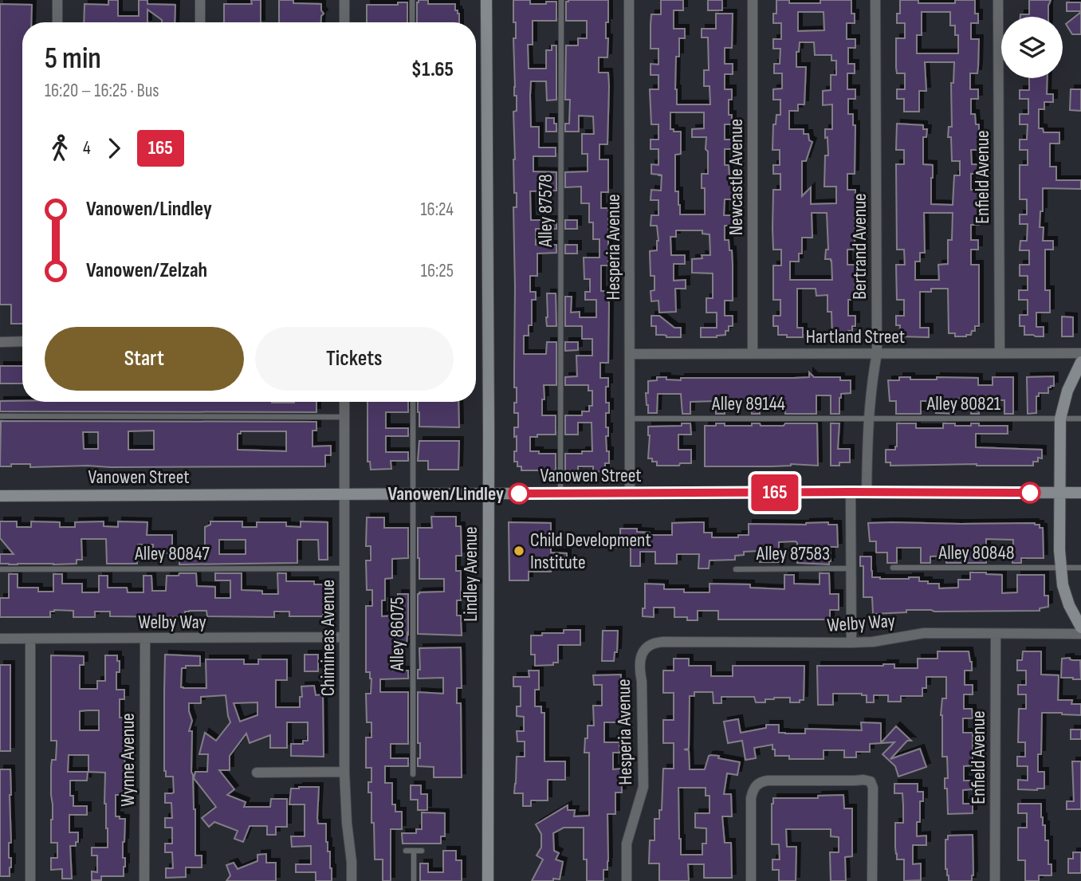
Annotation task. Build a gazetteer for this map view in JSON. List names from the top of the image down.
{
  "streets": {
    "main road": ["Vanowen Street", "Lindley Avenue"],
    "street": [
      "Newcastle Avenue",
      "Enfield Avenue",
      "Bertrand Avenue",
      "Hesperia Avenue",
      "Hartland Street",
      "Welby Way",
      "Chimineas Avenue",
      "Wynne Avenue"
    ],
    "lane": [
      "Alley 87578",
      "Alley 89144",
      "Alley 80821",
      "Alley 80848",
      "Alley 80847",
      "Alley 87583",
      "Alley 86075"
    ]
  },
  "crossings": [
    ["Newcastle Avenue", "Hartland Street"],
    ["Enfield Avenue", "Hartland Street"],
    ["Enfield Avenue", "Welby Way"],
    ["Alley 87578", "Vanowen Street"],
    ["Bertrand Avenue", "Hartland Street"],
    ["Bertrand Avenue", "Alley 89144"],
    ["Bertrand Avenue", "Alley 80821"],
    ["Bertrand Avenue", "Vanowen Street"],
    ["Hesperia Avenue", "Hartland Street"],
    ["Hesperia Avenue", "Alley 89144"],
    ["Hesperia Avenue", "Vanowen Street"],
    ["Hesperia Avenue", "Welby Way"],
    ["Alley 89144", "Alley 80821"],
    ["Vanowen Street", "Lindley Avenue"],
    ["Vanowen Street", "Alley 86075"],
    ["Vanowen Street", "Chimineas Avenue"],
    ["Alley 80847", "Chimineas Avenue"],
    ["Welby Way", "Chimineas Avenue"],
    ["Welby Way", "Wynne Avenue"]
  ],
  "places": ["Vanowen/Lindley", "Child Development Institute"],
  "lines": ["bus line 165"],
  "page": {
    "on_map": "165",
    "heading": ["5 min", "16:20 – 16:25 · Bus", "$1.65"],
    "legs": ["4", "165"],
    "list": [
      {
        "name": "Vanowen/Lindley",
        "value": "16:24"
      },
      {
        "name": "Vanowen/Zelzah",
        "value": "16:25"
      }
    ],
    "buttons": ["Start", "Tickets"]
  }
}
